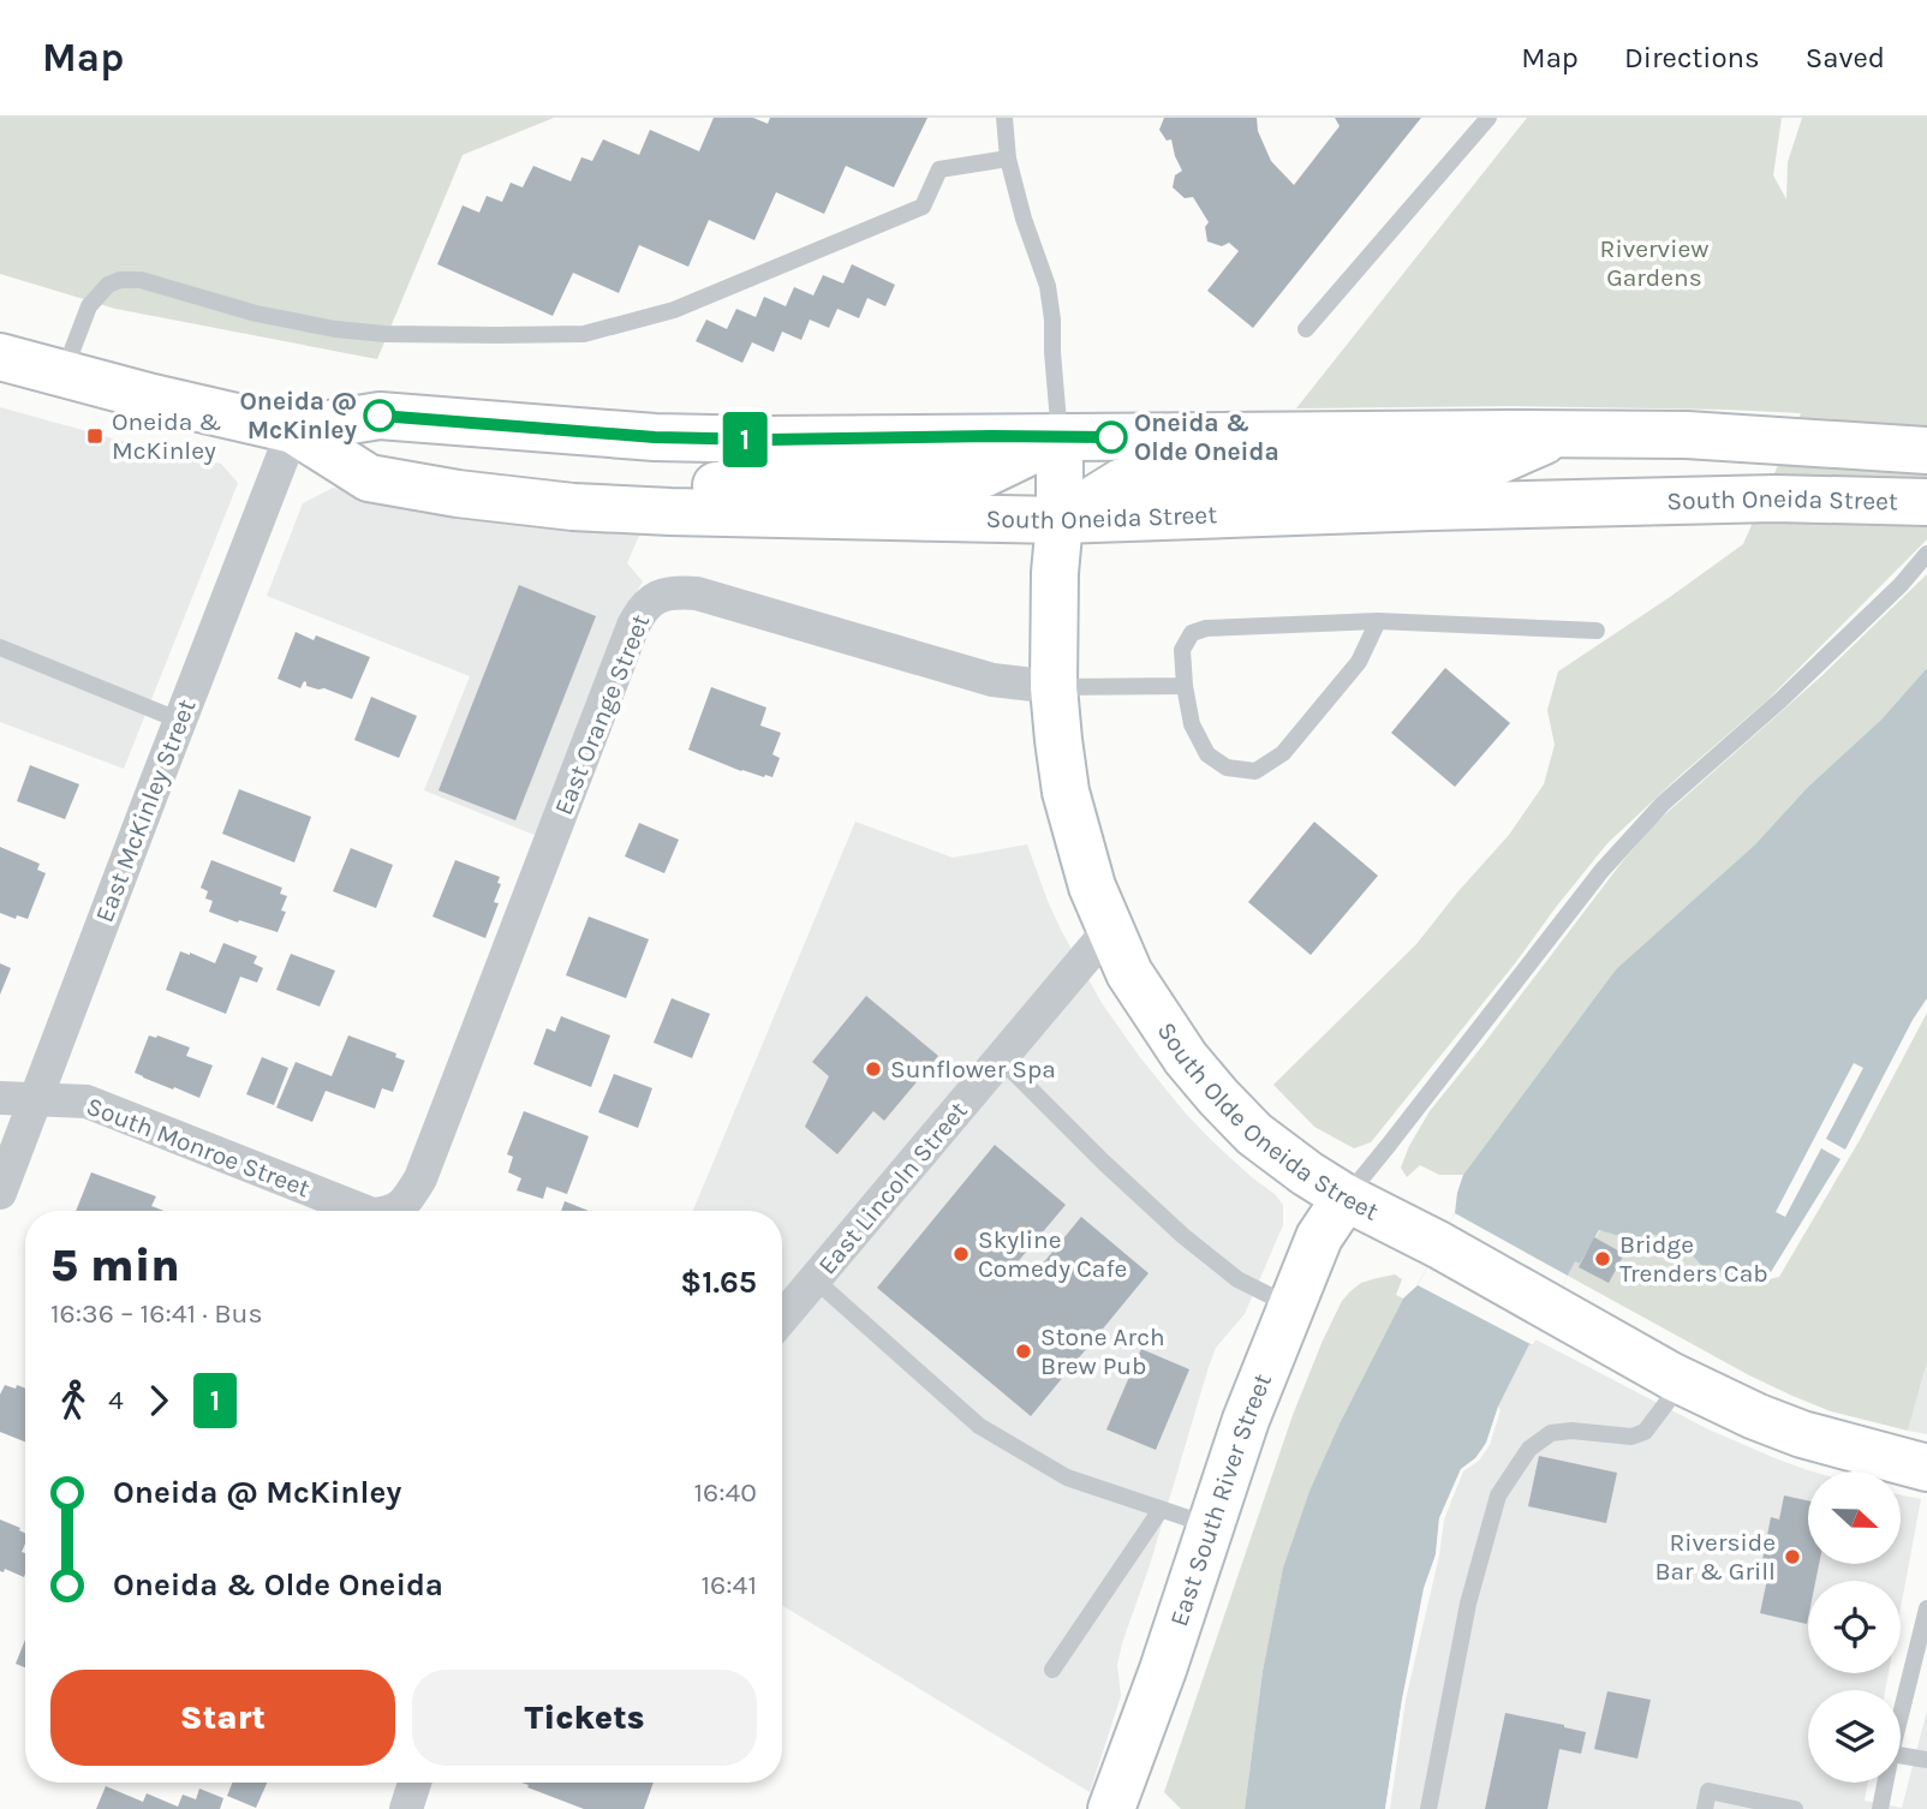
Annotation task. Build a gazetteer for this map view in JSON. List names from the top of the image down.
{
  "streets": {
    "main road": ["South Oneida Street", "South Olde Oneida Street", "East South River Street"],
    "street": [
      "East Orange Street",
      "East McKinley Street",
      "South Monroe Street",
      "East Lincoln Street"
    ]
  },
  "crossings": [
    ["South Oneida Street", "East McKinley Street"],
    ["South Oneida Street", "South Olde Oneida Street"],
    ["East Orange Street", "South Olde Oneida Street"],
    ["East McKinley Street", "South Monroe Street"],
    ["South Olde Oneida Street", "East Lincoln Street"],
    ["South Olde Oneida Street", "East South River Street"]
  ],
  "parks": ["Riverview Gardens"],
  "places": {
    "other": [
      "Oneida @ McKinley",
      "Oneida & Olde Oneida",
      "Sunflower Spa",
      "Skyline Comedy Cafe",
      "Bridge Trenders Cab",
      "Stone Arch Brew Pub",
      "Riverside Bar & Grill"
    ],
    "transit": ["Oneida & McKinley"]
  },
  "lines": ["bus line 1"],
  "north": "right",
  "page": {
    "header": "Map",
    "nav": ["Map", "Directions", "Saved"],
    "on_map": "1",
    "heading": ["5 min", "16:36 – 16:41 · Bus", "$1.65"],
    "legs": ["4", "1"],
    "list": [
      {
        "name": "Oneida @ McKinley",
        "value": "16:40"
      },
      {
        "name": "Oneida & Olde Oneida",
        "value": "16:41"
      }
    ],
    "buttons": ["Start", "Tickets"]
  }
}
